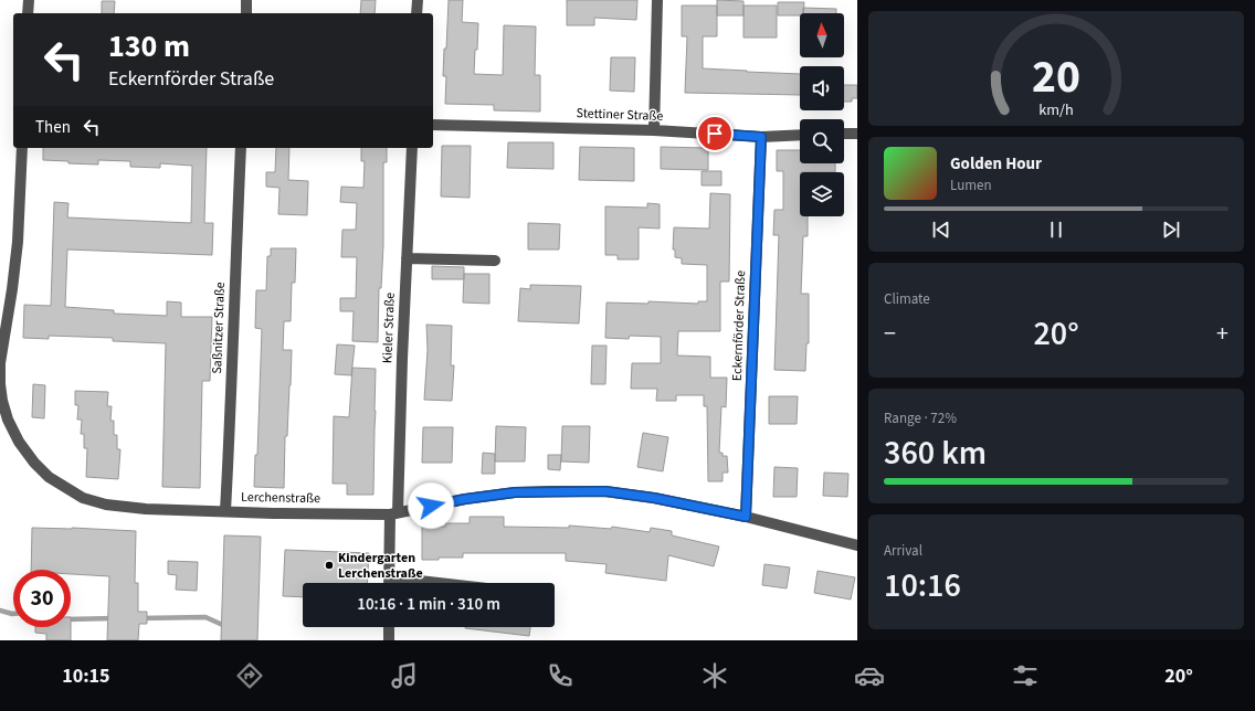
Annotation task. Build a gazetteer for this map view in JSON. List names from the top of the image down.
{
  "streets": {
    "street": [
      "Stettiner Straße",
      "Eckernförder Straße",
      "Saßnitzer Straße",
      "Kieler Straße",
      "Lerchenstraße"
    ]
  },
  "crossings": [
    ["Stettiner Straße", "Eckernförder Straße"],
    ["Eckernförder Straße", "Lerchenstraße"],
    ["Saßnitzer Straße", "Lerchenstraße"],
    ["Kieler Straße", "Lerchenstraße"]
  ],
  "places": ["Kindergarten Lerchenstraße"],
  "north": "top",
  "page": {
    "turn": ["130 m", "Eckernförder Straße"],
    "then": "Then",
    "song": ["Golden Hour", "Lumen"],
    "tile": [
      "Climate",
      ["Range · 72%", "360 km"],
      ["Arrival", "10:16"]
    ],
    "heat": ["−", "20°", "+"],
    "limit": "30",
    "trip": "10:16 · 1 min · 310 m",
    "tabs": ["10:15", "20°"],
    "gauge": ["20", "km/h"]
  }
}
